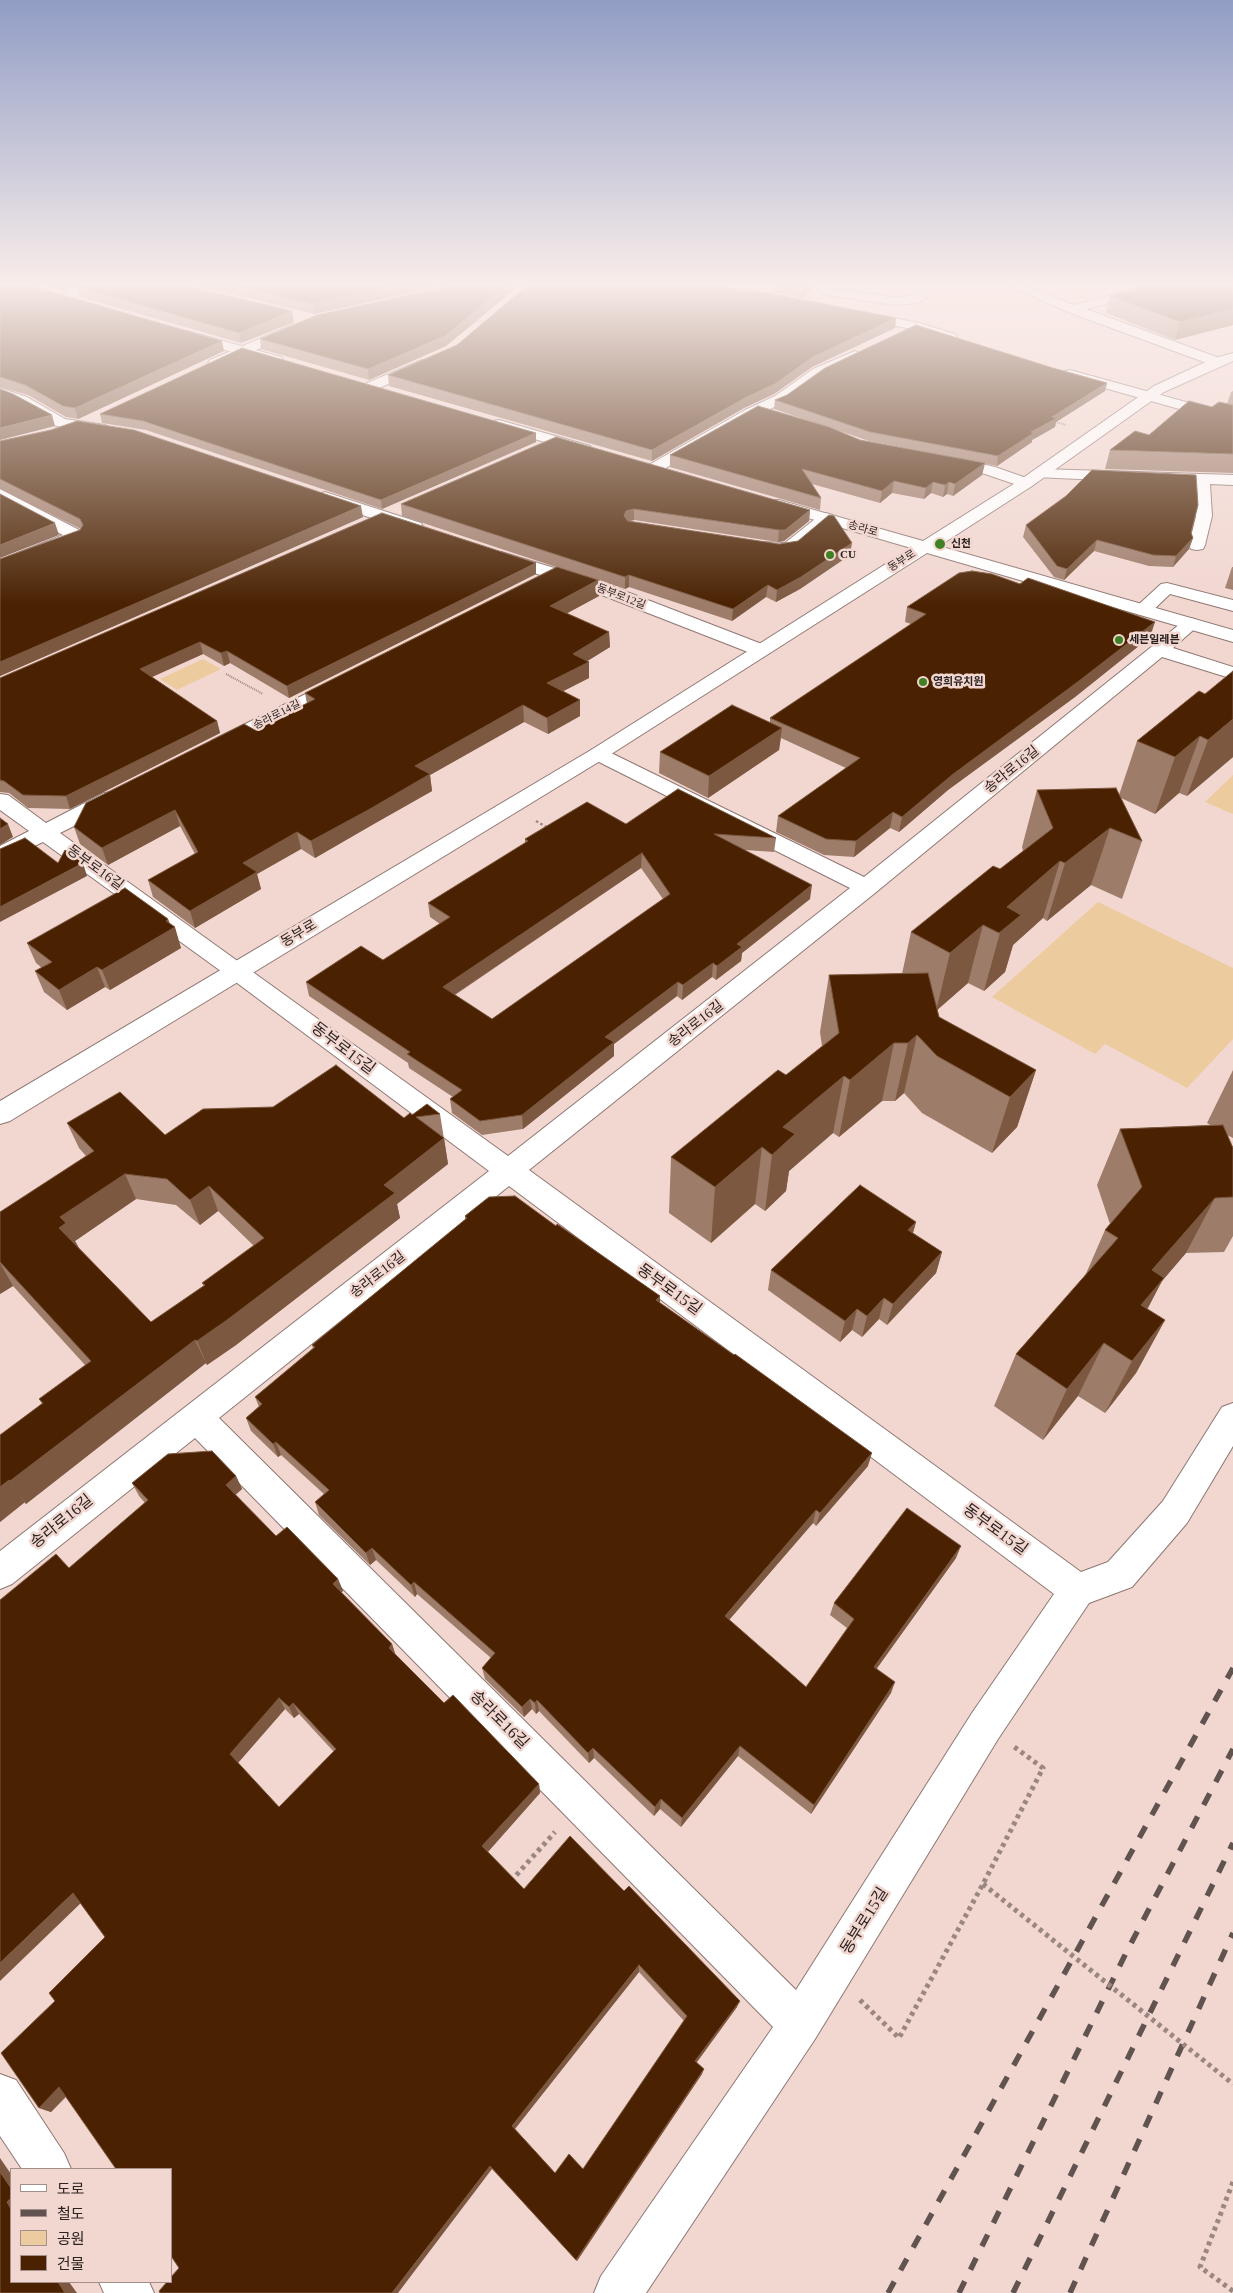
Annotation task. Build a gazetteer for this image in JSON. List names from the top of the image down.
{
  "streets": {
    "street": [
      "송라로",
      "동부로",
      "동부로12길",
      "송라로14길",
      "송라로16길",
      "동부로16길",
      "동부로15길"
    ]
  },
  "crossings": [
    ["송라로", "동부로"],
    ["송라로", "송라로16길"],
    ["동부로", "동부로12길"],
    ["동부로", "동부로16길"],
    ["동부로", "동부로15길"],
    ["송라로16길", "동부로15길"],
    ["동부로16길", "동부로15길"]
  ],
  "places": [
    "신천",
    "CU",
    "세븐일레븐",
    "영희유치원"
  ],
  "legend": [
    "도로",
    "철도",
    "공원",
    "건물"
  ]
}
